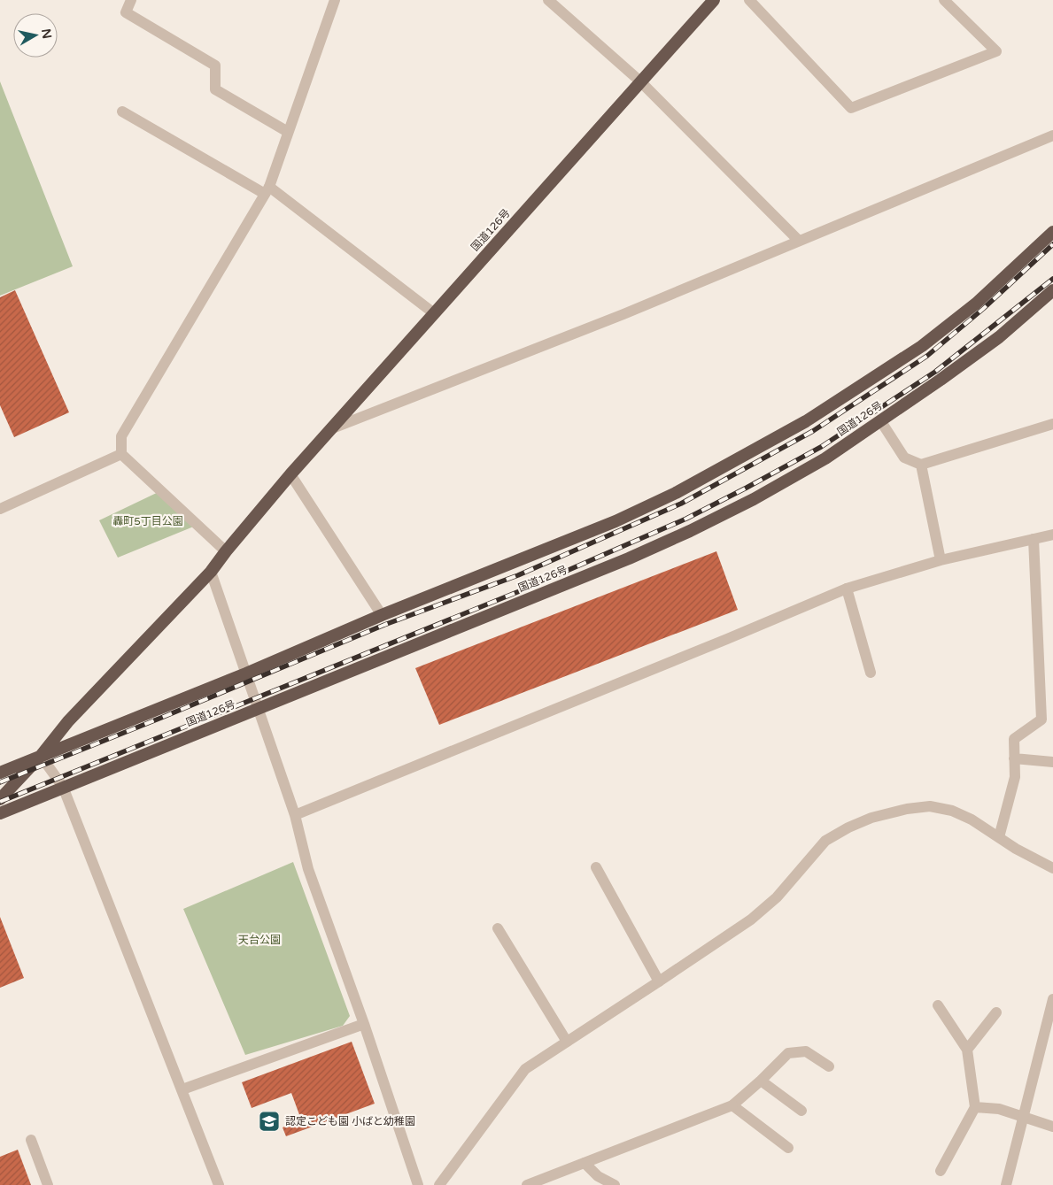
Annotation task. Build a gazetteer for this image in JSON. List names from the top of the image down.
{
  "streets": {
    "highway": ["国道126号"]
  },
  "parks": ["轟町5丁目公園", "天台公園"],
  "places": {
    "school or university": ["認定こども園 小ばと幼稚園"]
  },
  "north": "right"
}
